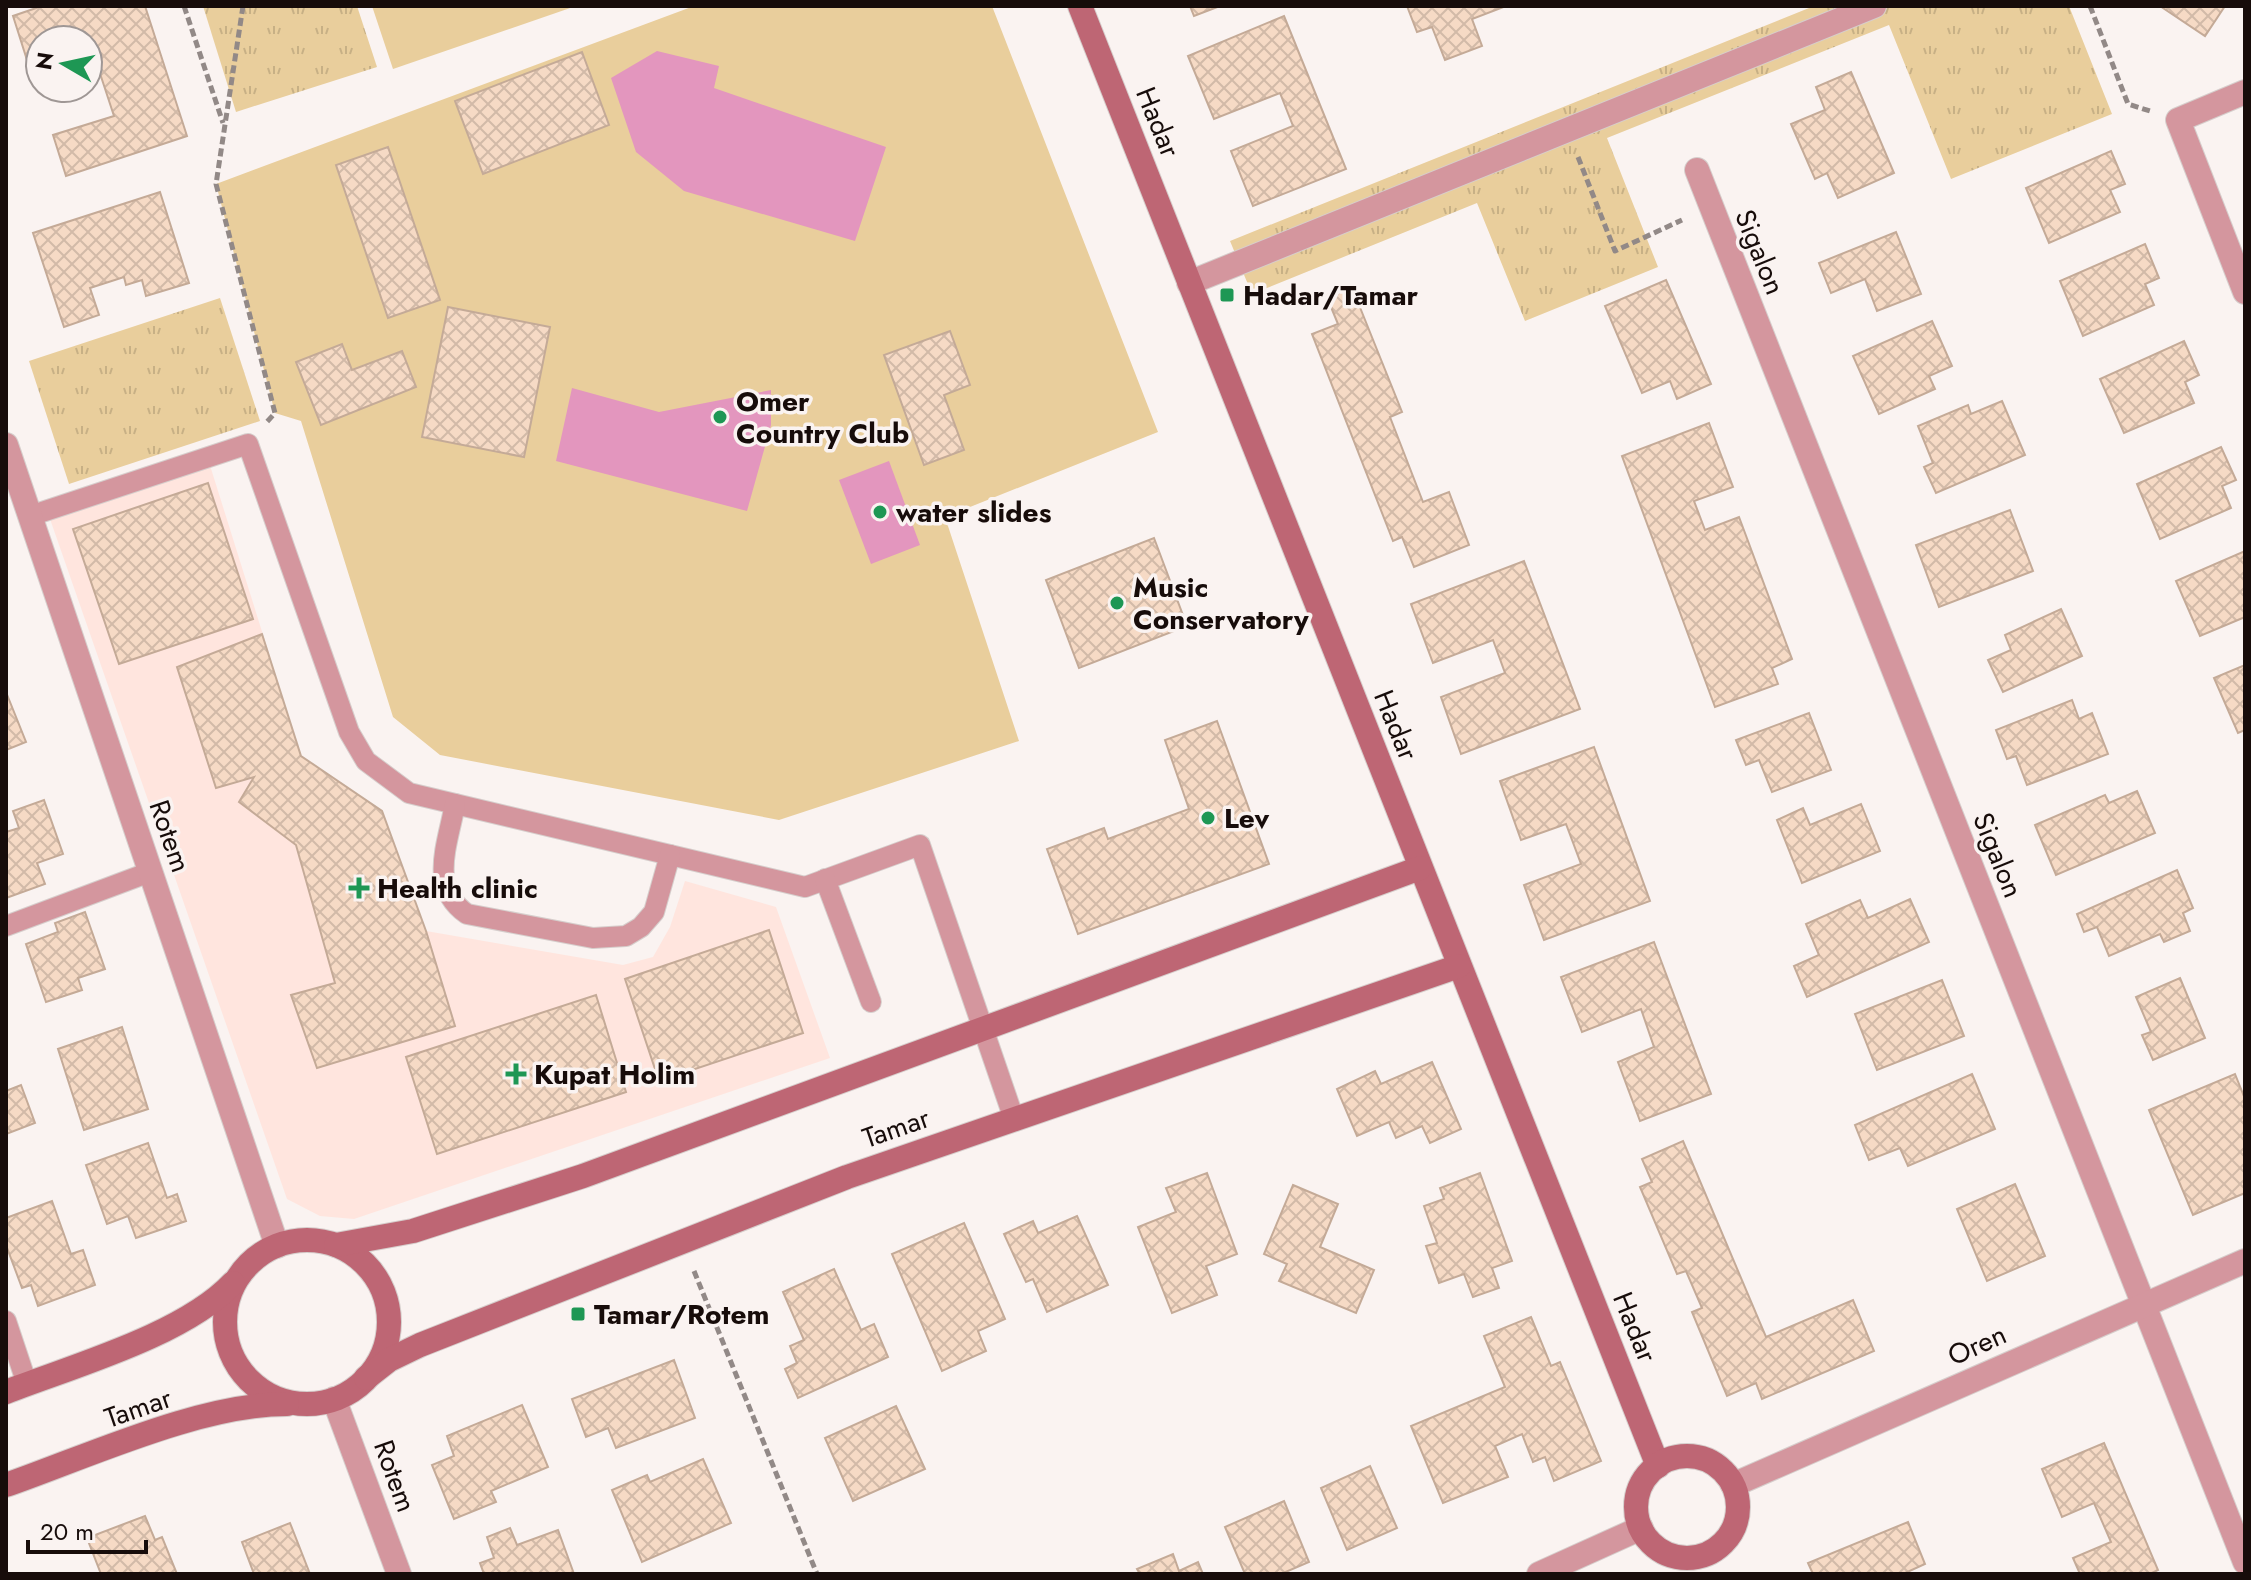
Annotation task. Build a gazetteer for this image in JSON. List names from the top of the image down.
{
  "streets": {
    "street": [
      "Hadar",
      "Sigalon",
      "Rotem",
      "Tamar",
      "Oren"
    ]
  },
  "crossings": [
    ["Hadar", "Tamar"],
    ["Hadar", "Oren"],
    ["Sigalon", "Oren"],
    ["Rotem", "Tamar"]
  ],
  "places": {
    "transit": ["Hadar/Tamar", "Tamar/Rotem"],
    "other": [
      "Omer Country Club",
      "water slides",
      "Music Conservatory",
      "Lev"
    ],
    "health": ["Health clinic", "Kupat Holim"]
  },
  "scale_bar": "20 m",
  "north": "left"
}
